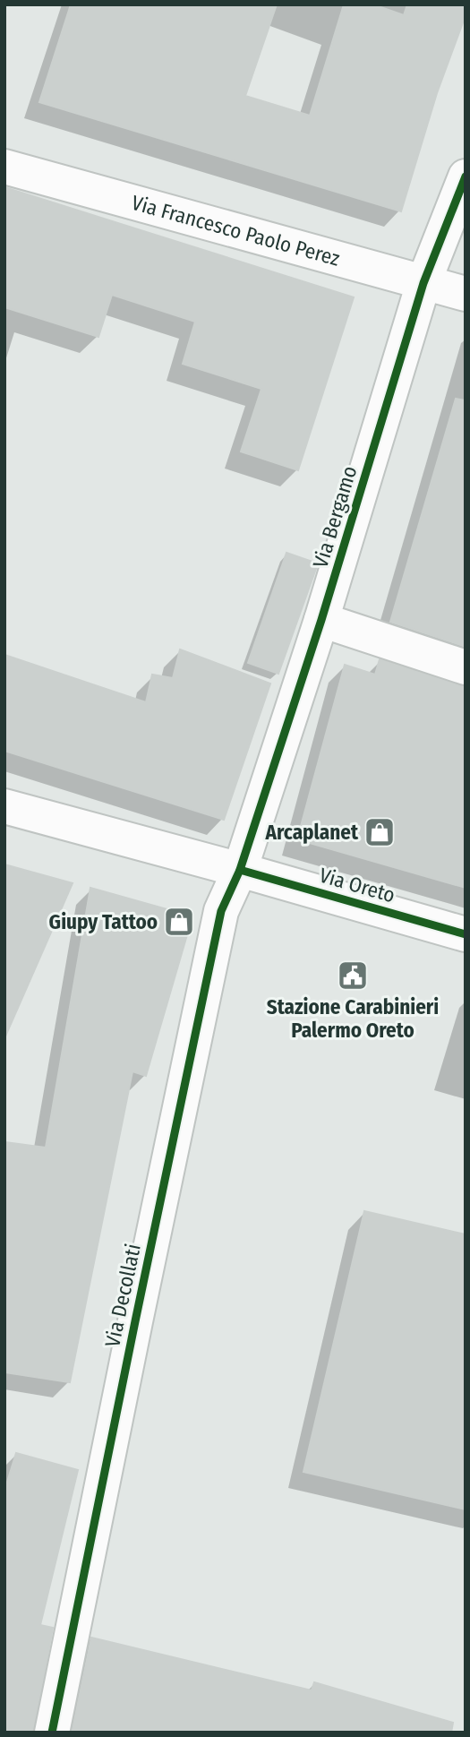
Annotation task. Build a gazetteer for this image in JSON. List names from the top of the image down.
{
  "streets": {
    "street": [
      "Via Francesco Paolo Perez",
      "Via Bergamo",
      "Via Oreto",
      "Via Decollati"
    ]
  },
  "crossings": [
    ["Via Francesco Paolo Perez", "Via Bergamo"],
    ["Via Bergamo", "Via Oreto"],
    ["Via Bergamo", "Via Decollati"],
    ["Via Oreto", "Via Decollati"]
  ],
  "places": {
    "shop": ["Arcaplanet", "Giupy Tattoo"],
    "public building": ["Stazione Carabinieri Palermo Oreto"]
  }
}
